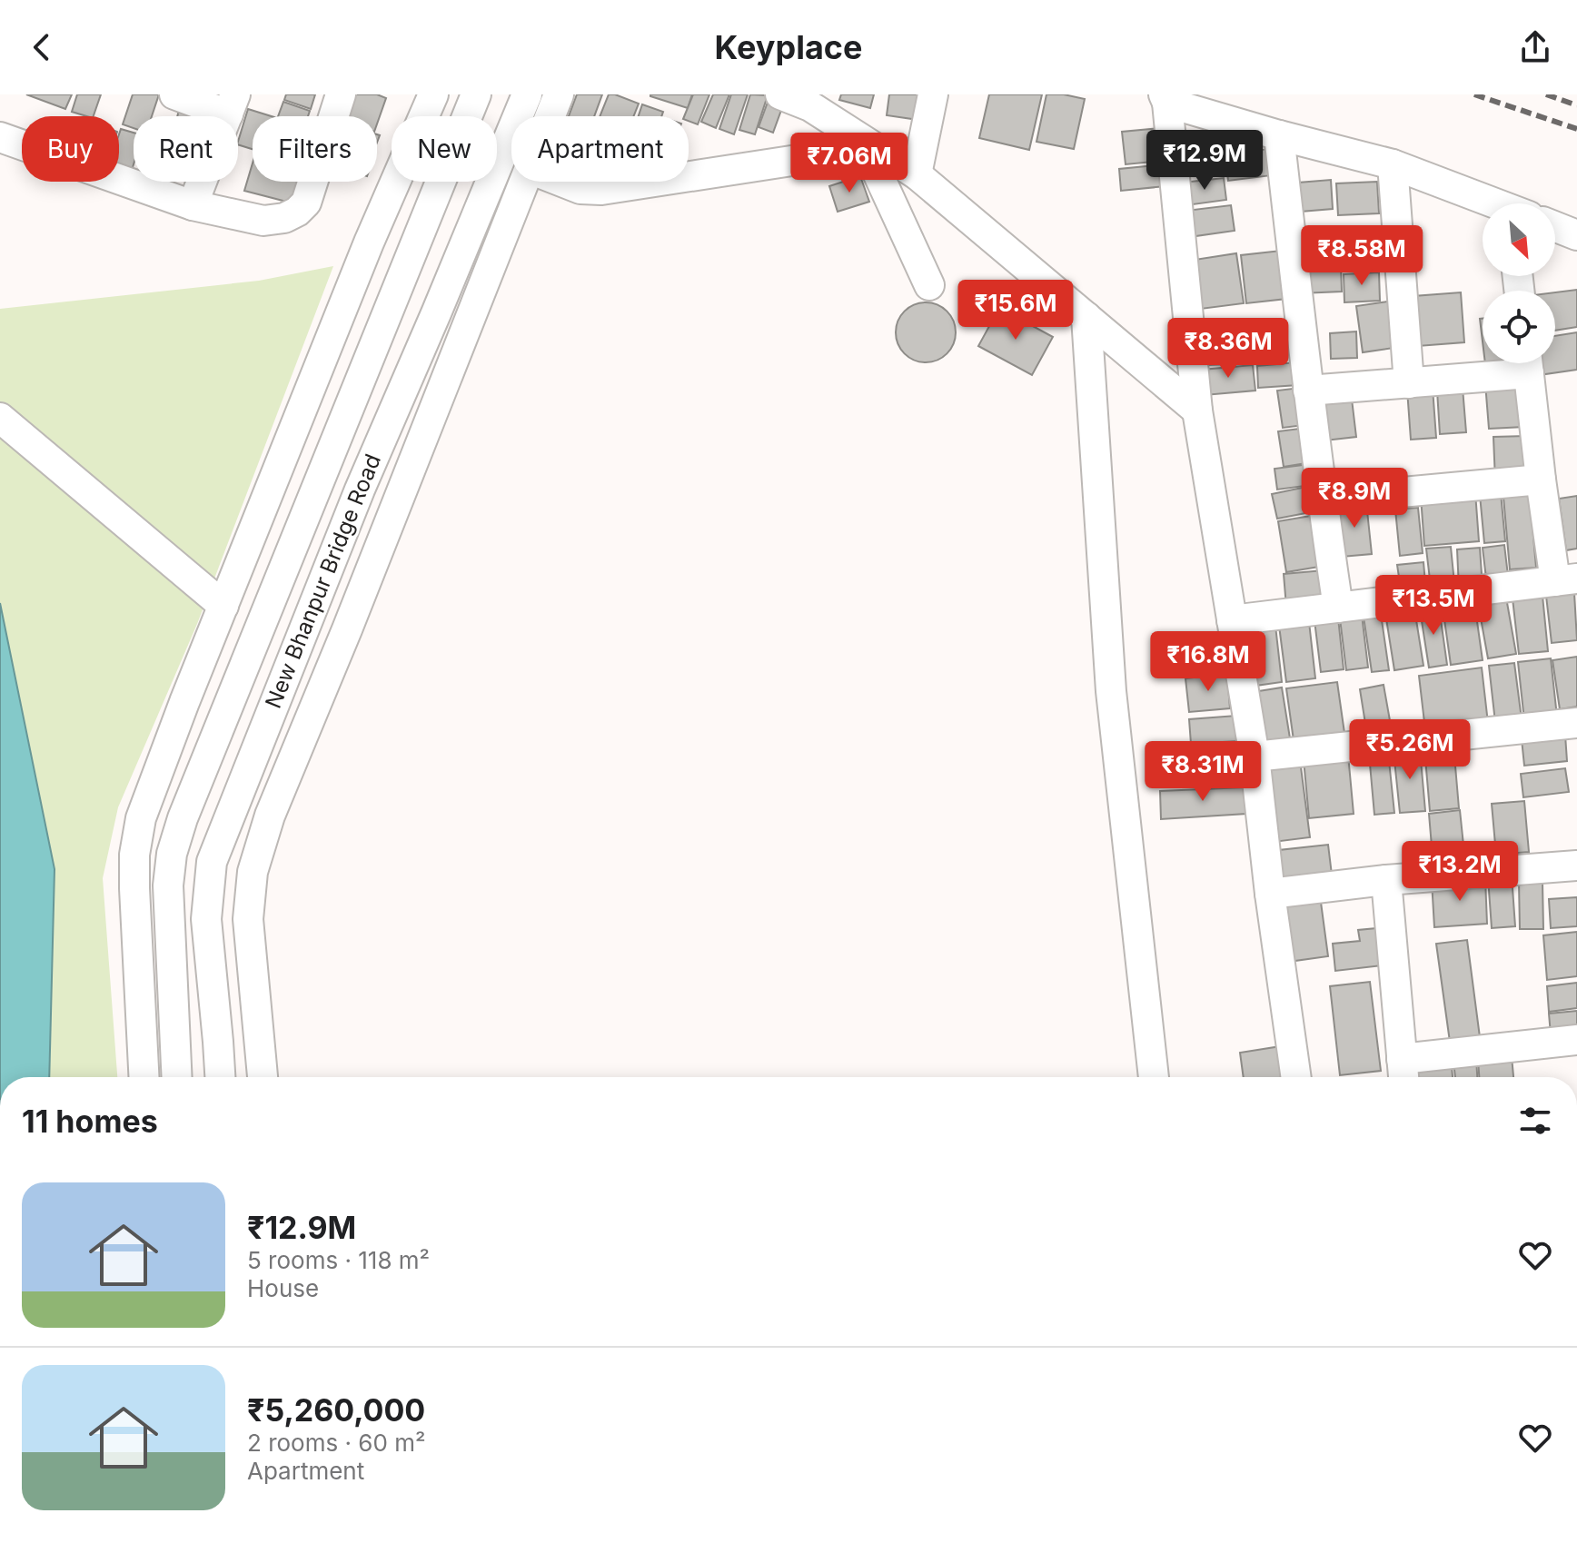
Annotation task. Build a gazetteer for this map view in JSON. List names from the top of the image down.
{
  "streets": {
    "street": ["New Bhanpur Bridge Road"]
  },
  "north": "bottom right",
  "page": {
    "header": "Keyplace",
    "chip": [
      "Buy",
      "Rent",
      "Filters",
      "New",
      "Apartment"
    ],
    "price": [
      "₹12.9M",
      "₹7.06M",
      "₹8.58M",
      "₹15.6M",
      "₹8.36M",
      "₹8.9M",
      "₹13.5M",
      "₹16.8M",
      "₹5.26M",
      "₹8.31M",
      "₹13.2M"
    ],
    "heading": "11 homes",
    "list": [
      {
        "name": "₹12.9M",
        "note": "5 rooms · 118 m² · House"
      },
      {
        "name": "₹5,260,000",
        "note": "2 rooms · 60 m² · Apartment"
      }
    ]
  }
}
